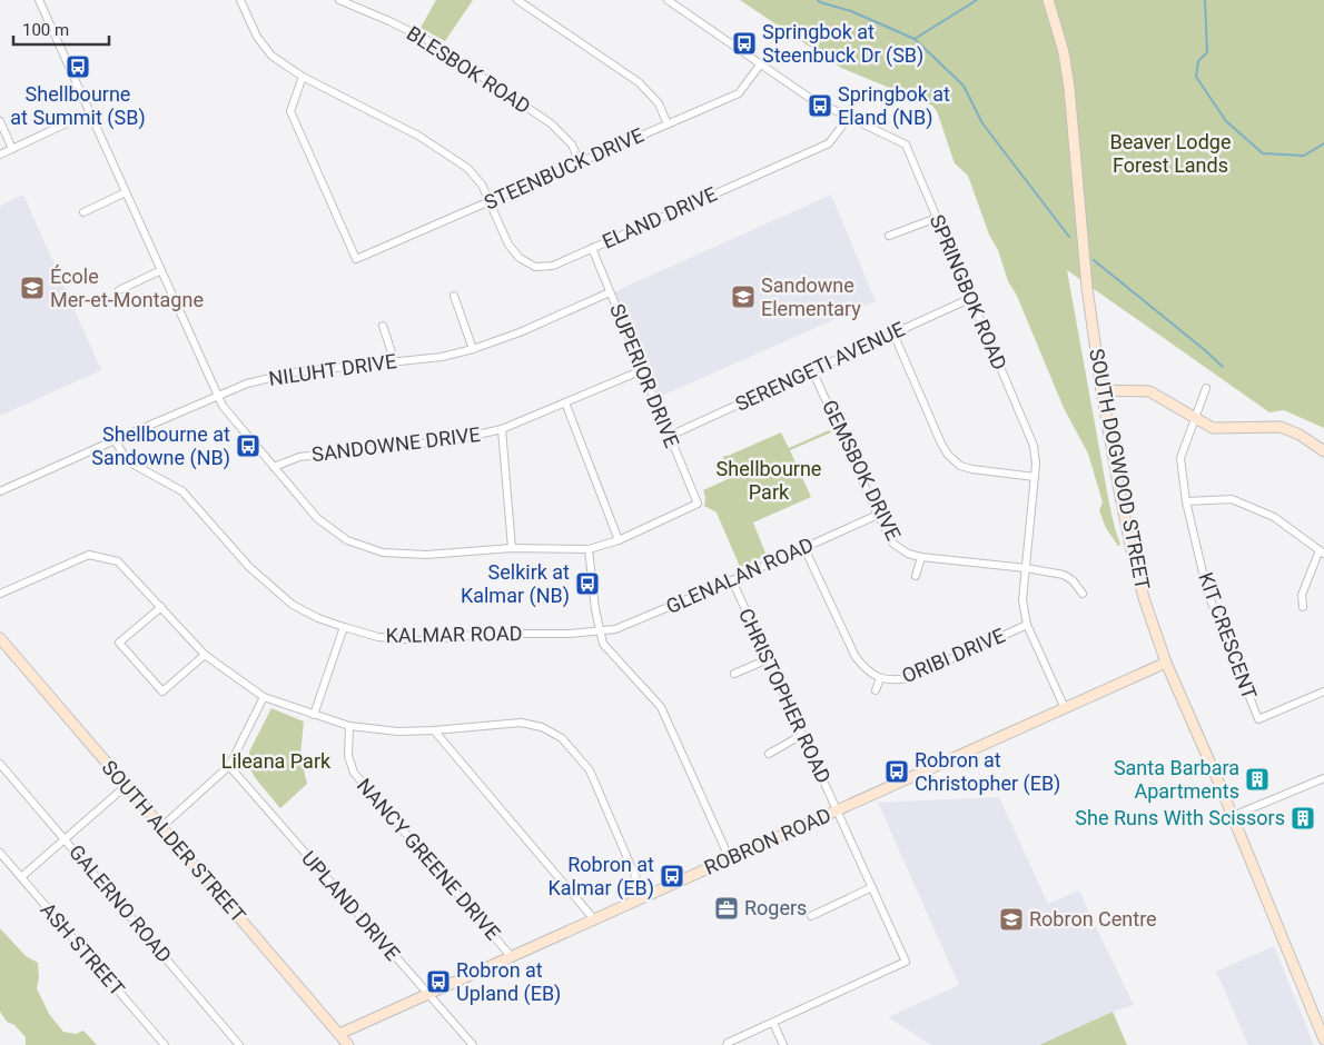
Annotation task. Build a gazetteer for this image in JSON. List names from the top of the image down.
{
  "streets": {
    "street": [
      "BLESBOK ROAD",
      "STEENBUCK DRIVE",
      "ELAND DRIVE",
      "SPRINGBOK ROAD",
      "SERENGETI AVENUE",
      "NILUHT DRIVE",
      "SUPERIOR DRIVE",
      "SANDOWNE DRIVE",
      "SOUTH DOGWOOD STREET",
      "GEMSBOK DRIVE",
      "GLENALAN ROAD",
      "KALMAR ROAD",
      "KIT CRESCENT",
      "ORIBI DRIVE",
      "CHRISTOPHER ROAD",
      "SOUTH ALDER STREET",
      "ROBRON ROAD",
      "NANCY GREENE DRIVE",
      "GALERNO ROAD",
      "UPLAND DRIVE",
      "ASH STREET"
    ]
  },
  "crossings": [
    ["BLESBOK ROAD", "STEENBUCK DRIVE"],
    ["STEENBUCK DRIVE", "ELAND DRIVE"],
    ["STEENBUCK DRIVE", "SPRINGBOK ROAD"],
    ["ELAND DRIVE", "SPRINGBOK ROAD"],
    ["ELAND DRIVE", "SUPERIOR DRIVE"],
    ["SPRINGBOK ROAD", "SERENGETI AVENUE"],
    ["SPRINGBOK ROAD", "GEMSBOK DRIVE"],
    ["SPRINGBOK ROAD", "ORIBI DRIVE"],
    ["SPRINGBOK ROAD", "ROBRON ROAD"],
    ["SERENGETI AVENUE", "SUPERIOR DRIVE"],
    ["SERENGETI AVENUE", "GEMSBOK DRIVE"],
    ["NILUHT DRIVE", "SUPERIOR DRIVE"],
    ["NILUHT DRIVE", "KALMAR ROAD"],
    ["SUPERIOR DRIVE", "SANDOWNE DRIVE"],
    ["SOUTH DOGWOOD STREET", "ROBRON ROAD"],
    ["GEMSBOK DRIVE", "GLENALAN ROAD"],
    ["GLENALAN ROAD", "KALMAR ROAD"],
    ["GLENALAN ROAD", "ORIBI DRIVE"],
    ["GLENALAN ROAD", "CHRISTOPHER ROAD"],
    ["CHRISTOPHER ROAD", "ROBRON ROAD"],
    ["SOUTH ALDER STREET", "ROBRON ROAD"],
    ["ROBRON ROAD", "NANCY GREENE DRIVE"],
    ["ROBRON ROAD", "UPLAND DRIVE"]
  ],
  "parks": ["Beaver Lodge Forest Lands", "Shellbourne Park", "Lileana Park"],
  "places": {
    "bus stop": [
      "Springbok at Steenbuck Dr (SB)",
      "Shellbourne at Summit (SB)",
      "Springbok at Eland (NB)",
      "Shellbourne at Sandowne (NB)",
      "Selkirk at Kalmar (NB)",
      "Robron at Christopher (EB)",
      "Robron at Kalmar (EB)",
      "Robron at Upland (EB)"
    ],
    "school or university": ["École Mer-et-Montagne", "Sandowne Elementary", "Robron Centre"],
    "building": ["Santa Barbara Apartments", "She Runs With Scissors"],
    "office": ["Rogers"]
  },
  "scale_bar": "100 m"
}
